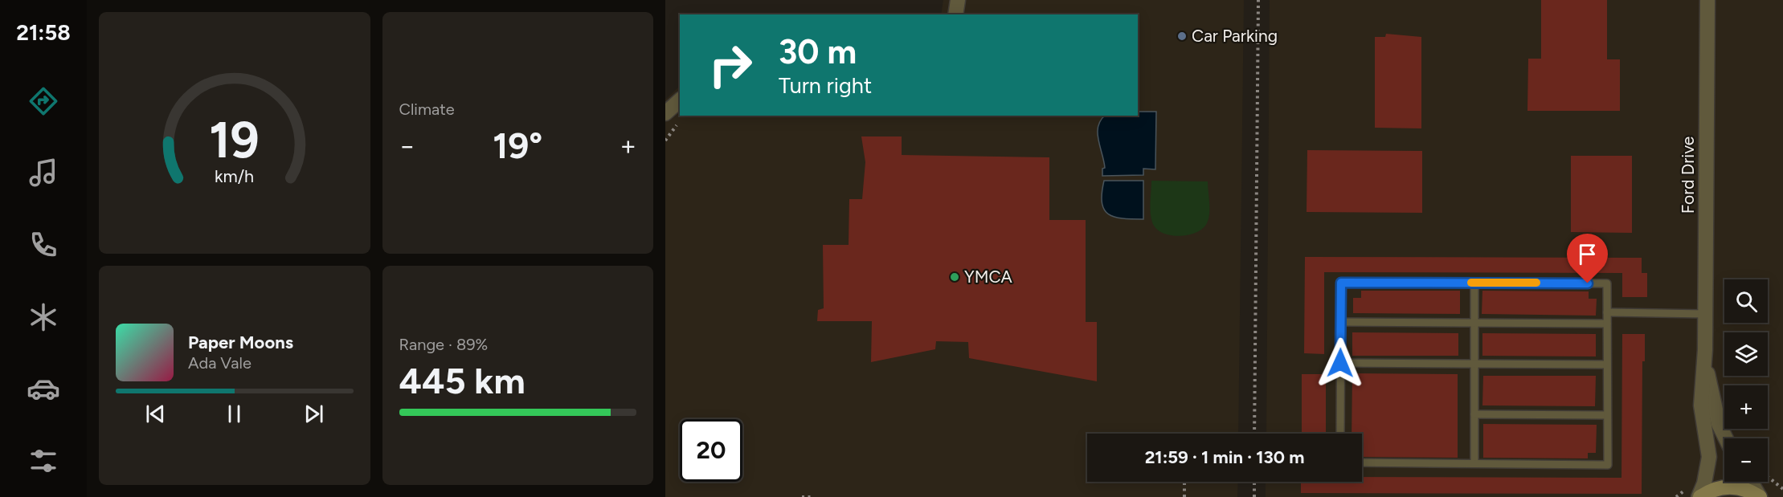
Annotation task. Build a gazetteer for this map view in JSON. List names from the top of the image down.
{
  "streets": {
    "street": ["Ford Drive"]
  },
  "places": ["Car Parking", "YMCA"],
  "page": {
    "tabs": "21:58",
    "tile": [
      "Climate",
      ["Range · 89%", "445 km"]
    ],
    "turn": ["30 m", "Turn right"],
    "heat": ["−", "19°", "+"],
    "map_buttons": ["+", "−"],
    "song": ["Paper Moons", "Ada Vale"],
    "limit": "20",
    "trip": "21:59 · 1 min · 130 m",
    "gauge": ["19", "km/h"]
  }
}
